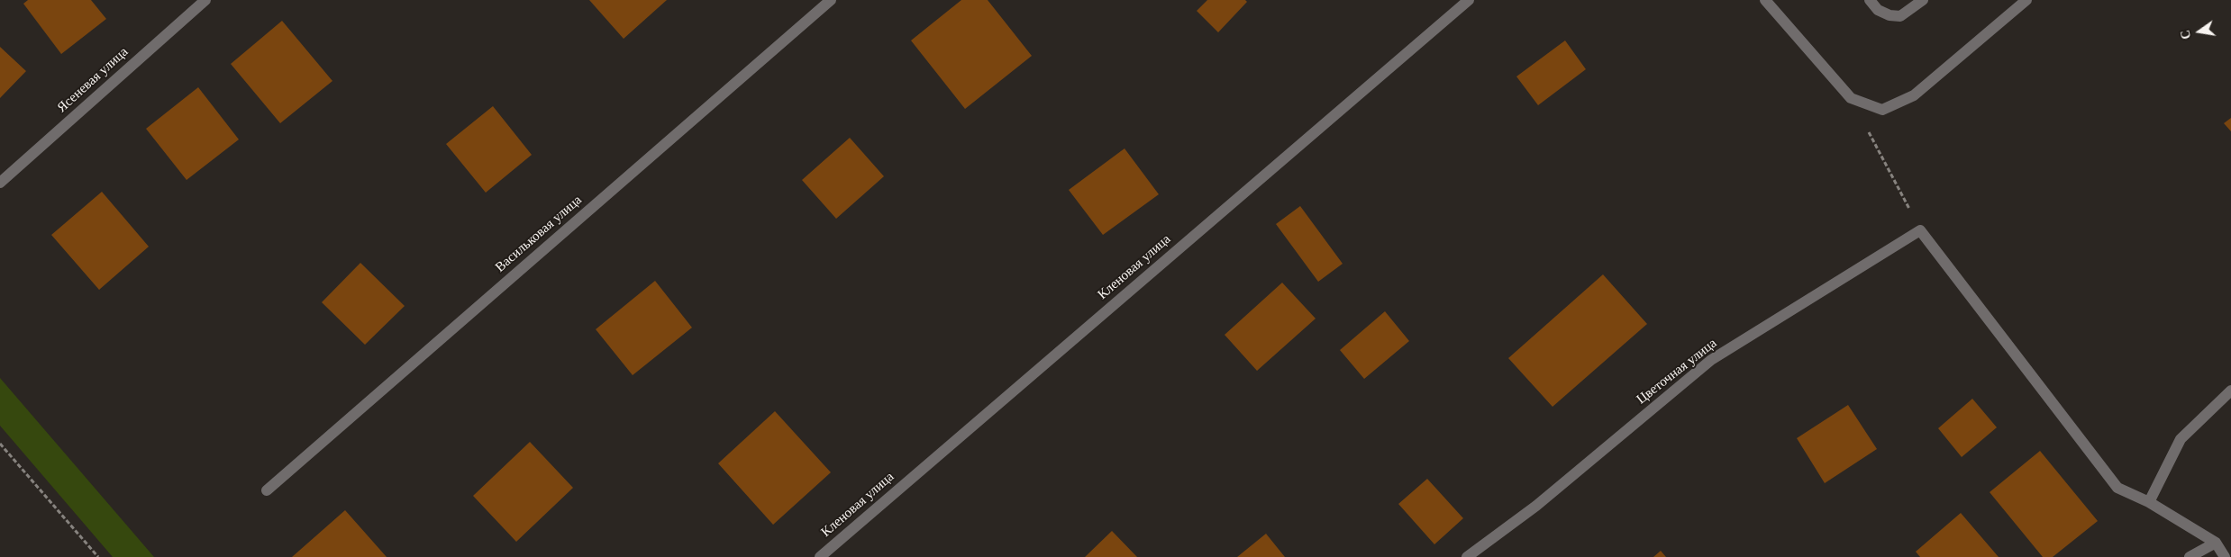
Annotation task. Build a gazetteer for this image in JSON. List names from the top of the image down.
{
  "streets": {
    "street": [
      "Ясеневая улица",
      "Васильковая улица",
      "Кленовая улица",
      "Цветочная улица"
    ]
  },
  "north": "left"
}
